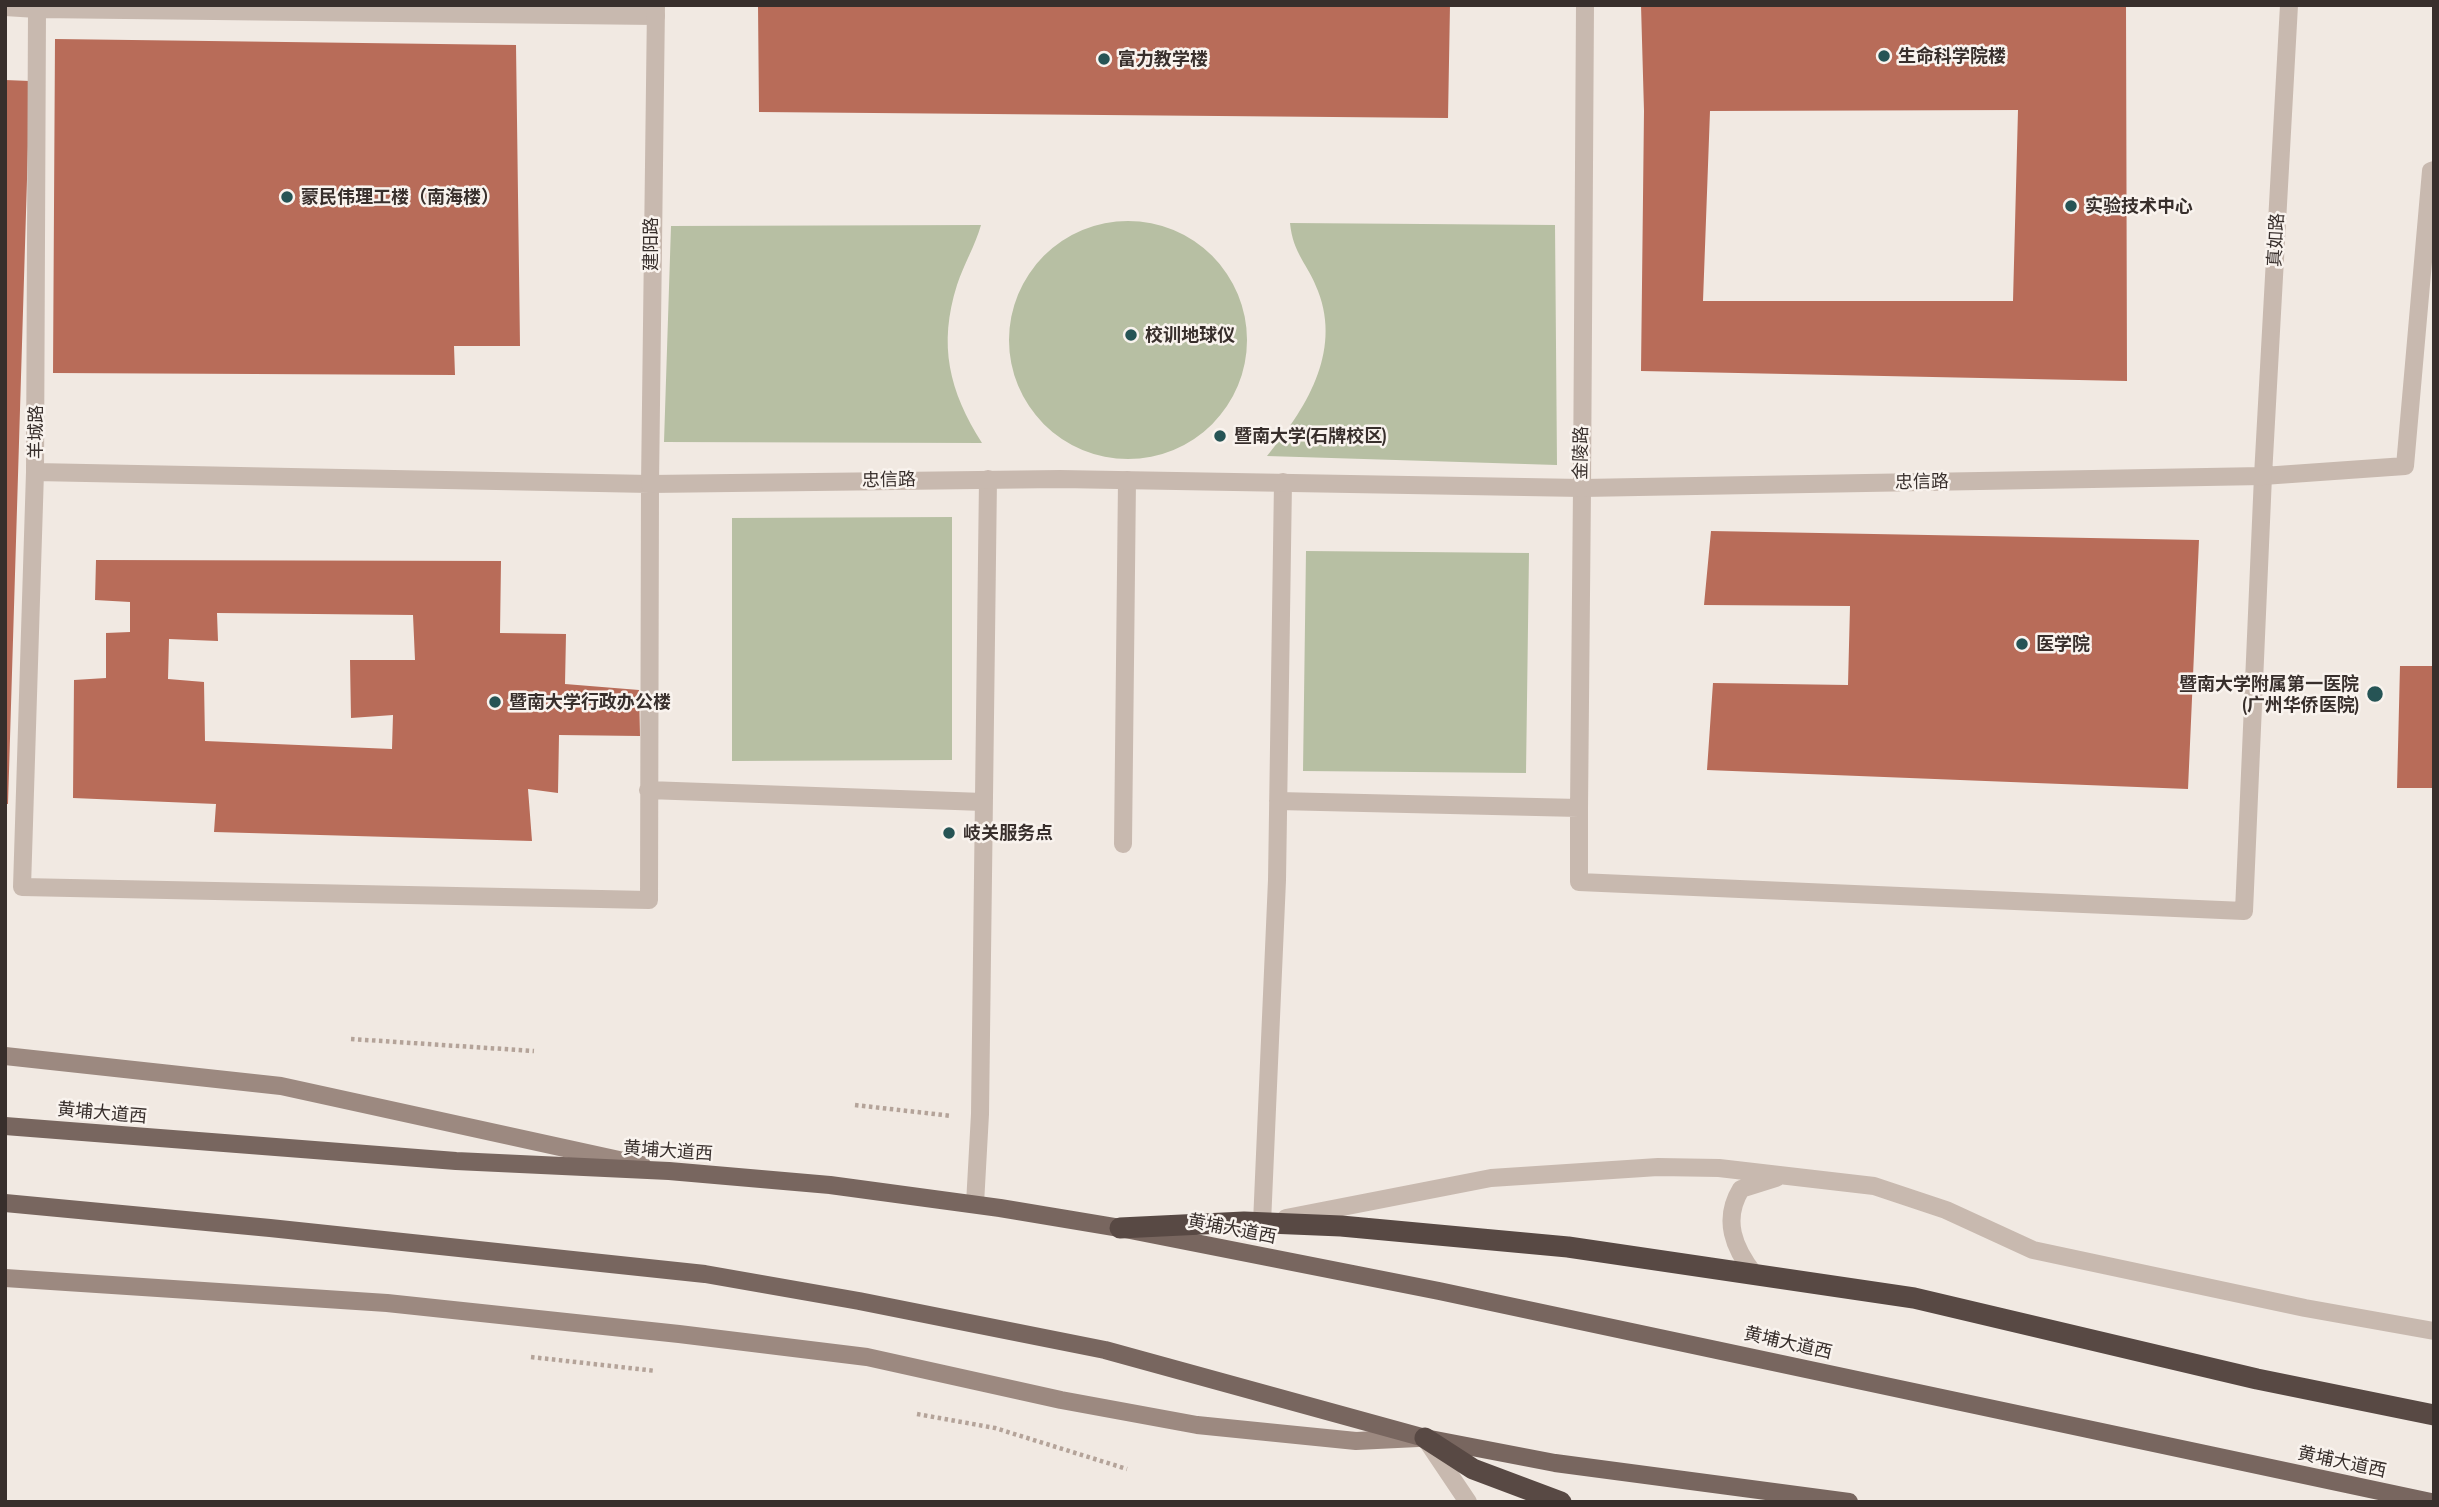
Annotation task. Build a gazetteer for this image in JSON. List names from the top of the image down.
{
  "streets": {
    "main road": ["黄埔大道西"],
    "street": [
      "真如路",
      "建阳路",
      "羊城路",
      "金陵路",
      "忠信路"
    ]
  },
  "crossings": [
    ["真如路", "忠信路"],
    ["建阳路", "羊城路"],
    ["建阳路", "忠信路"],
    ["羊城路", "忠信路"],
    ["金陵路", "忠信路"]
  ],
  "places": [
    "生命科学院楼",
    "富力教学楼",
    "蒙民伟理工楼（南海楼）",
    "实验技术中心",
    "校训地球仪",
    "暨南大学(石牌校区)",
    "医学院",
    "暨南大学附属第一医院 (广州华侨医院)",
    "暨南大学行政办公楼",
    "岐关服务点"
  ]
}
